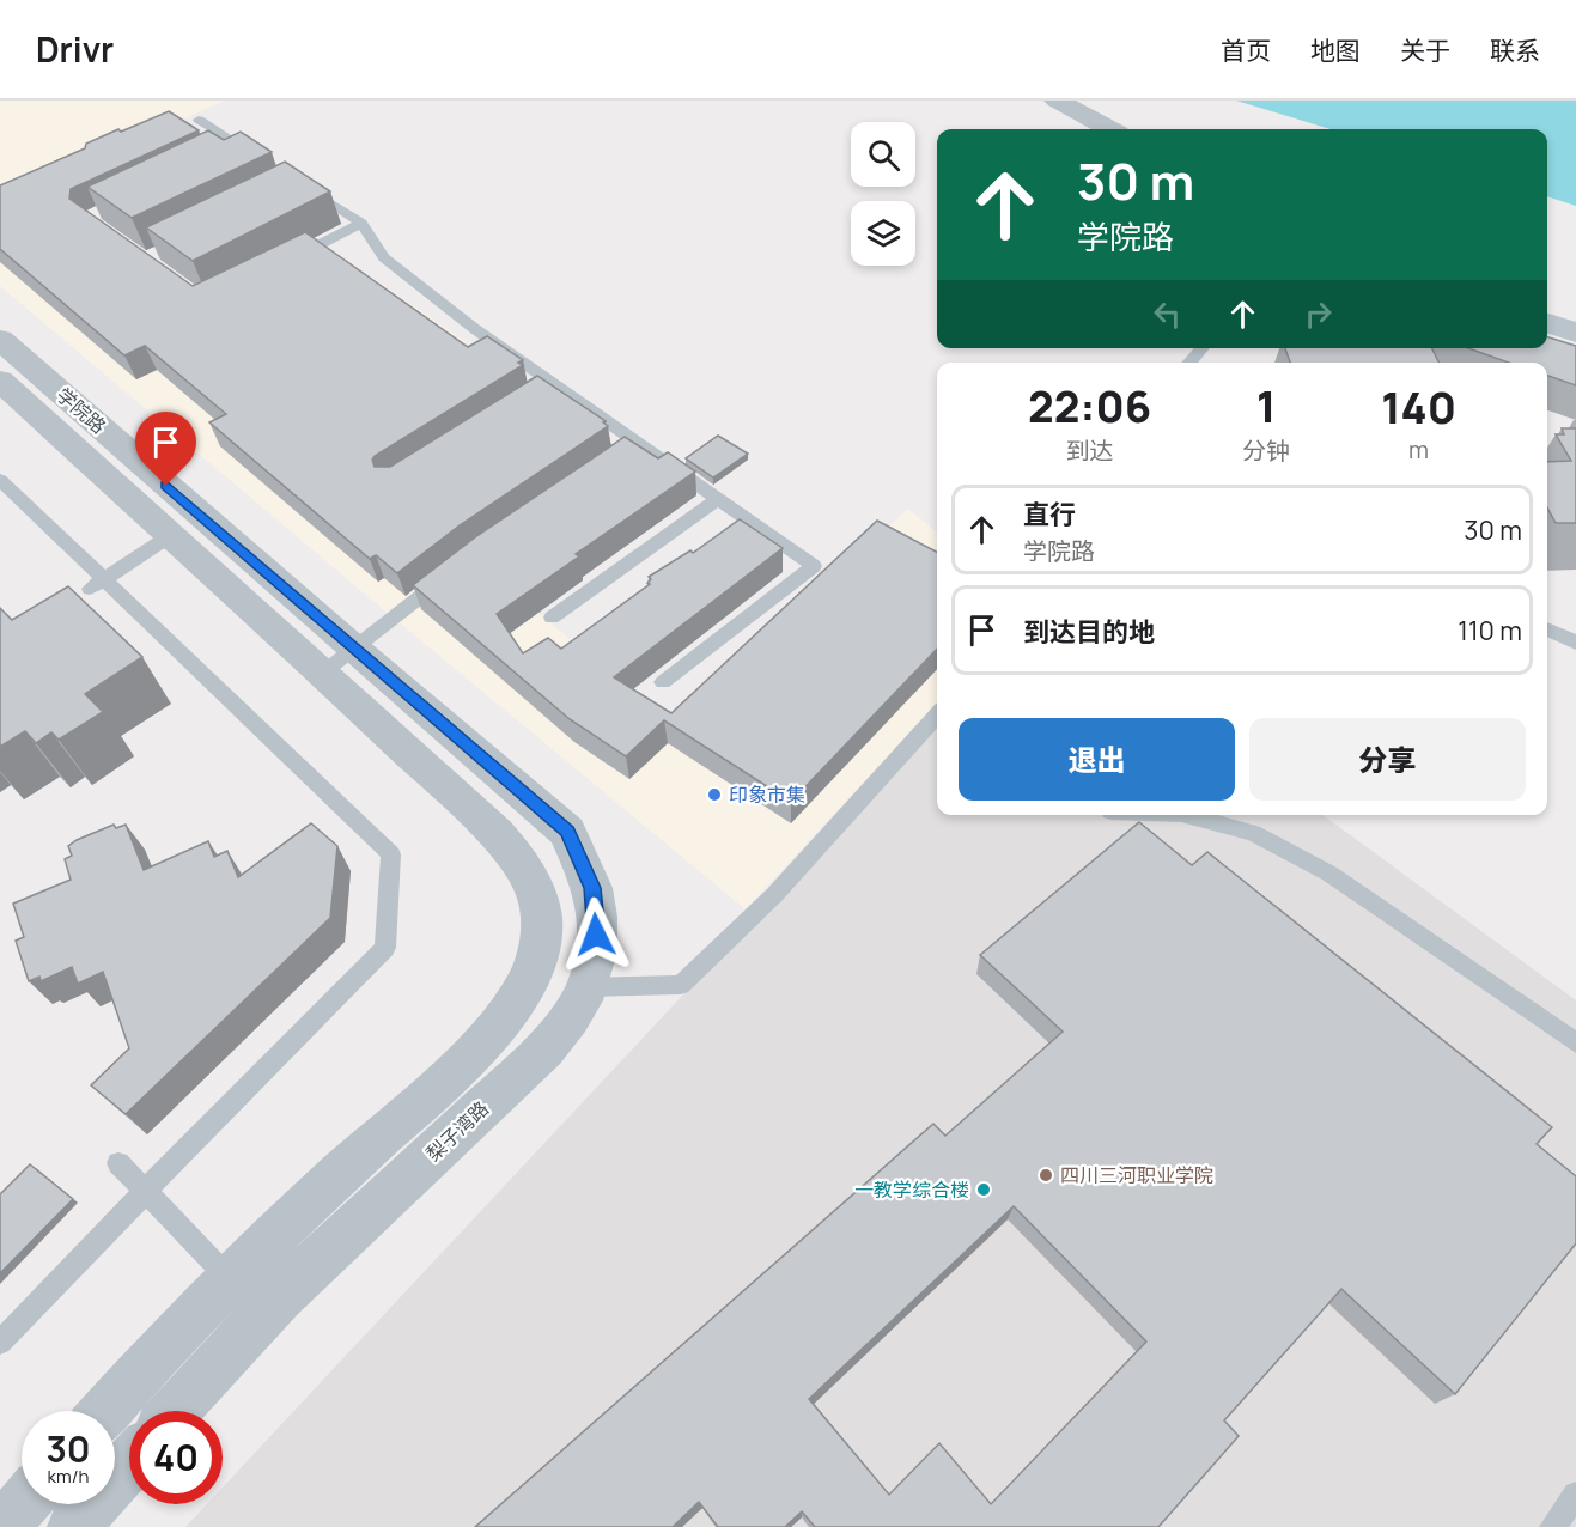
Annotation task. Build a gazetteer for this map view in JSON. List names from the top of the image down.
{
  "streets": {
    "street": ["学院路", "梨子湾路"]
  },
  "crossings": [
    ["学院路", "梨子湾路"]
  ],
  "places": ["印象市集", "四川三河职业学院", "一教学综合楼"],
  "page": {
    "header": "Drivr",
    "nav": [
      "首页",
      "地图",
      "关于",
      "联系"
    ],
    "turn": ["30 m", "学院路"],
    "eta": [
      "22:06",
      "到达",
      "1",
      "分钟",
      "140",
      "m"
    ],
    "list": [
      {
        "name": "直行",
        "note": "学院路",
        "value": "30 m"
      },
      {
        "name": "到达目的地",
        "value": "110 m"
      }
    ],
    "buttons": ["退出", "分享"],
    "speed": "30 km/h",
    "limit": "40"
  }
}
